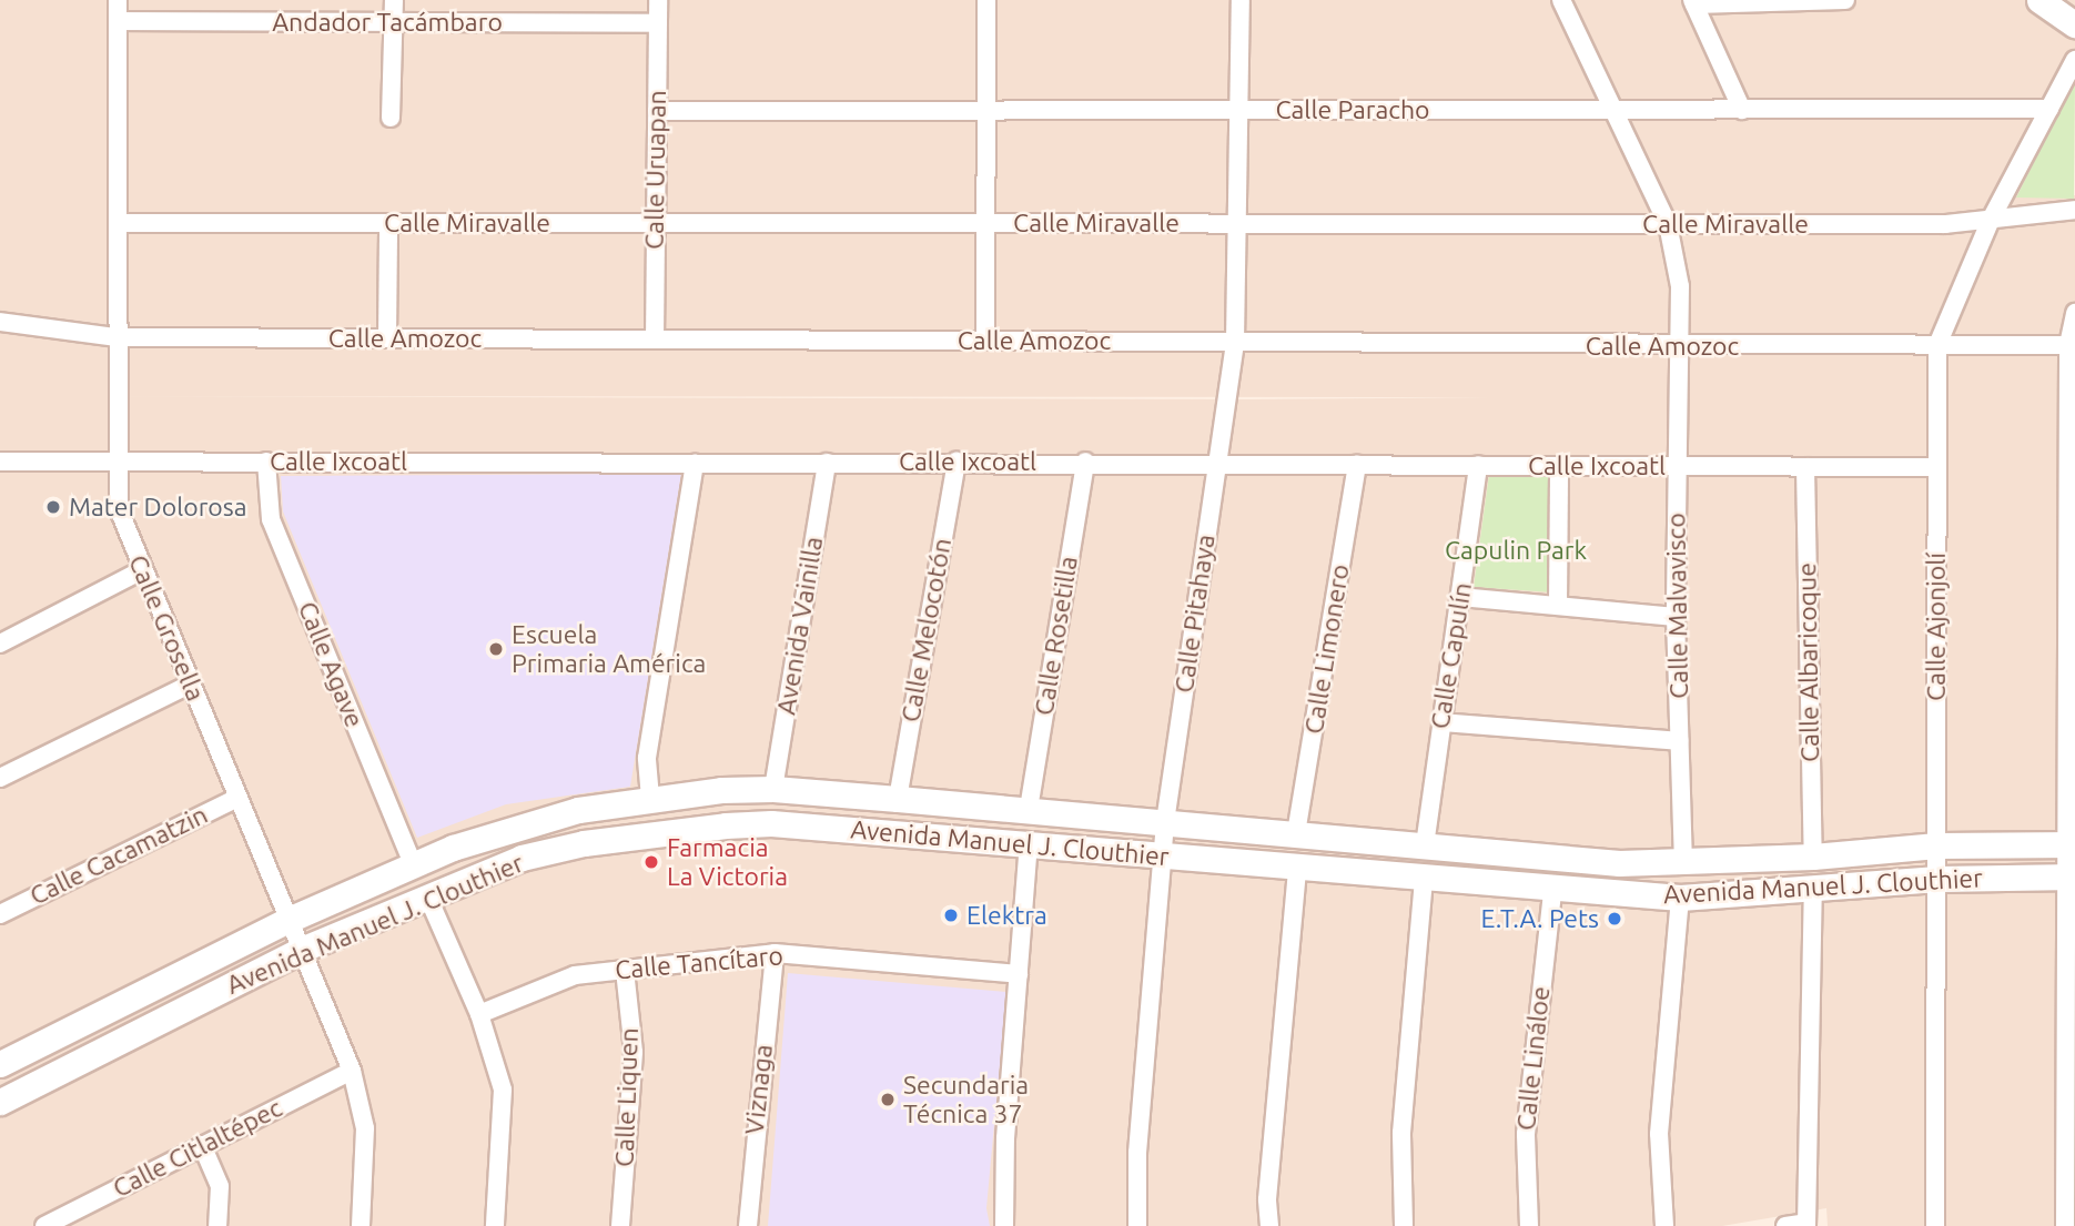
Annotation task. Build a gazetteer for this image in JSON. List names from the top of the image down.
{
  "streets": {
    "main road": ["Avenida Manuel J. Clouthier"],
    "street": [
      "Andador Tacámbaro",
      "Calle Paracho",
      "Calle Uruapan",
      "Calle Miravalle",
      "Calle Amozoc",
      "Calle Ixcoatl",
      "Calle Malvavisco",
      "Calle Pitahaya",
      "Avenida Vainilla",
      "Calle Ajonjolí",
      "Calle Grosella",
      "Calle Melocotón",
      "Calle Rosetilla",
      "Calle Limonero",
      "Calle Capulín",
      "Calle Albaricoque",
      "Calle Agave",
      "Calle Cacamatzin",
      "Calle Tancítaro",
      "Calle Lináloe",
      "Viznaga",
      "Calle Liquen",
      "Calle Citlaltépec"
    ]
  },
  "crossings": [
    ["Andador Tacámbaro", "Calle Uruapan"],
    ["Andador Tacámbaro", "Calle Grosella"],
    ["Calle Paracho", "Calle Uruapan"],
    ["Calle Paracho", "Calle Malvavisco"],
    ["Calle Paracho", "Calle Pitahaya"],
    ["Calle Paracho", "Calle Ajonjolí"],
    ["Calle Uruapan", "Calle Miravalle"],
    ["Calle Uruapan", "Calle Amozoc"],
    ["Calle Miravalle", "Calle Malvavisco"],
    ["Calle Miravalle", "Calle Pitahaya"],
    ["Calle Miravalle", "Calle Ajonjolí"],
    ["Calle Miravalle", "Calle Grosella"],
    ["Calle Amozoc", "Calle Malvavisco"],
    ["Calle Amozoc", "Calle Pitahaya"],
    ["Calle Amozoc", "Calle Ajonjolí"],
    ["Calle Amozoc", "Calle Grosella"],
    ["Calle Ixcoatl", "Calle Malvavisco"],
    ["Calle Ixcoatl", "Calle Pitahaya"],
    ["Calle Ixcoatl", "Avenida Vainilla"],
    ["Calle Ixcoatl", "Calle Ajonjolí"],
    ["Calle Ixcoatl", "Calle Grosella"],
    ["Calle Ixcoatl", "Calle Melocotón"],
    ["Calle Ixcoatl", "Calle Rosetilla"],
    ["Calle Ixcoatl", "Calle Limonero"],
    ["Calle Ixcoatl", "Calle Capulín"],
    ["Calle Ixcoatl", "Calle Albaricoque"],
    ["Calle Ixcoatl", "Calle Agave"],
    ["Calle Malvavisco", "Avenida Manuel J. Clouthier"],
    ["Calle Pitahaya", "Avenida Manuel J. Clouthier"],
    ["Avenida Vainilla", "Avenida Manuel J. Clouthier"],
    ["Calle Ajonjolí", "Avenida Manuel J. Clouthier"],
    ["Calle Grosella", "Avenida Manuel J. Clouthier"],
    ["Calle Grosella", "Calle Cacamatzin"],
    ["Calle Grosella", "Calle Citlaltépec"],
    ["Calle Melocotón", "Avenida Manuel J. Clouthier"],
    ["Calle Rosetilla", "Avenida Manuel J. Clouthier"],
    ["Calle Limonero", "Avenida Manuel J. Clouthier"],
    ["Calle Capulín", "Avenida Manuel J. Clouthier"],
    ["Calle Albaricoque", "Avenida Manuel J. Clouthier"],
    ["Calle Agave", "Avenida Manuel J. Clouthier"],
    ["Avenida Manuel J. Clouthier", "Calle Lináloe"],
    ["Calle Tancítaro", "Viznaga"],
    ["Calle Tancítaro", "Calle Liquen"]
  ],
  "parks": ["Capulin Park"],
  "places": [
    "Mater Dolorosa",
    "Escuela Primaria América",
    "Farmacia La Victoria",
    "Elektra",
    "E.T.A. Pets",
    "Secundaria Técnica 37"
  ]
}
